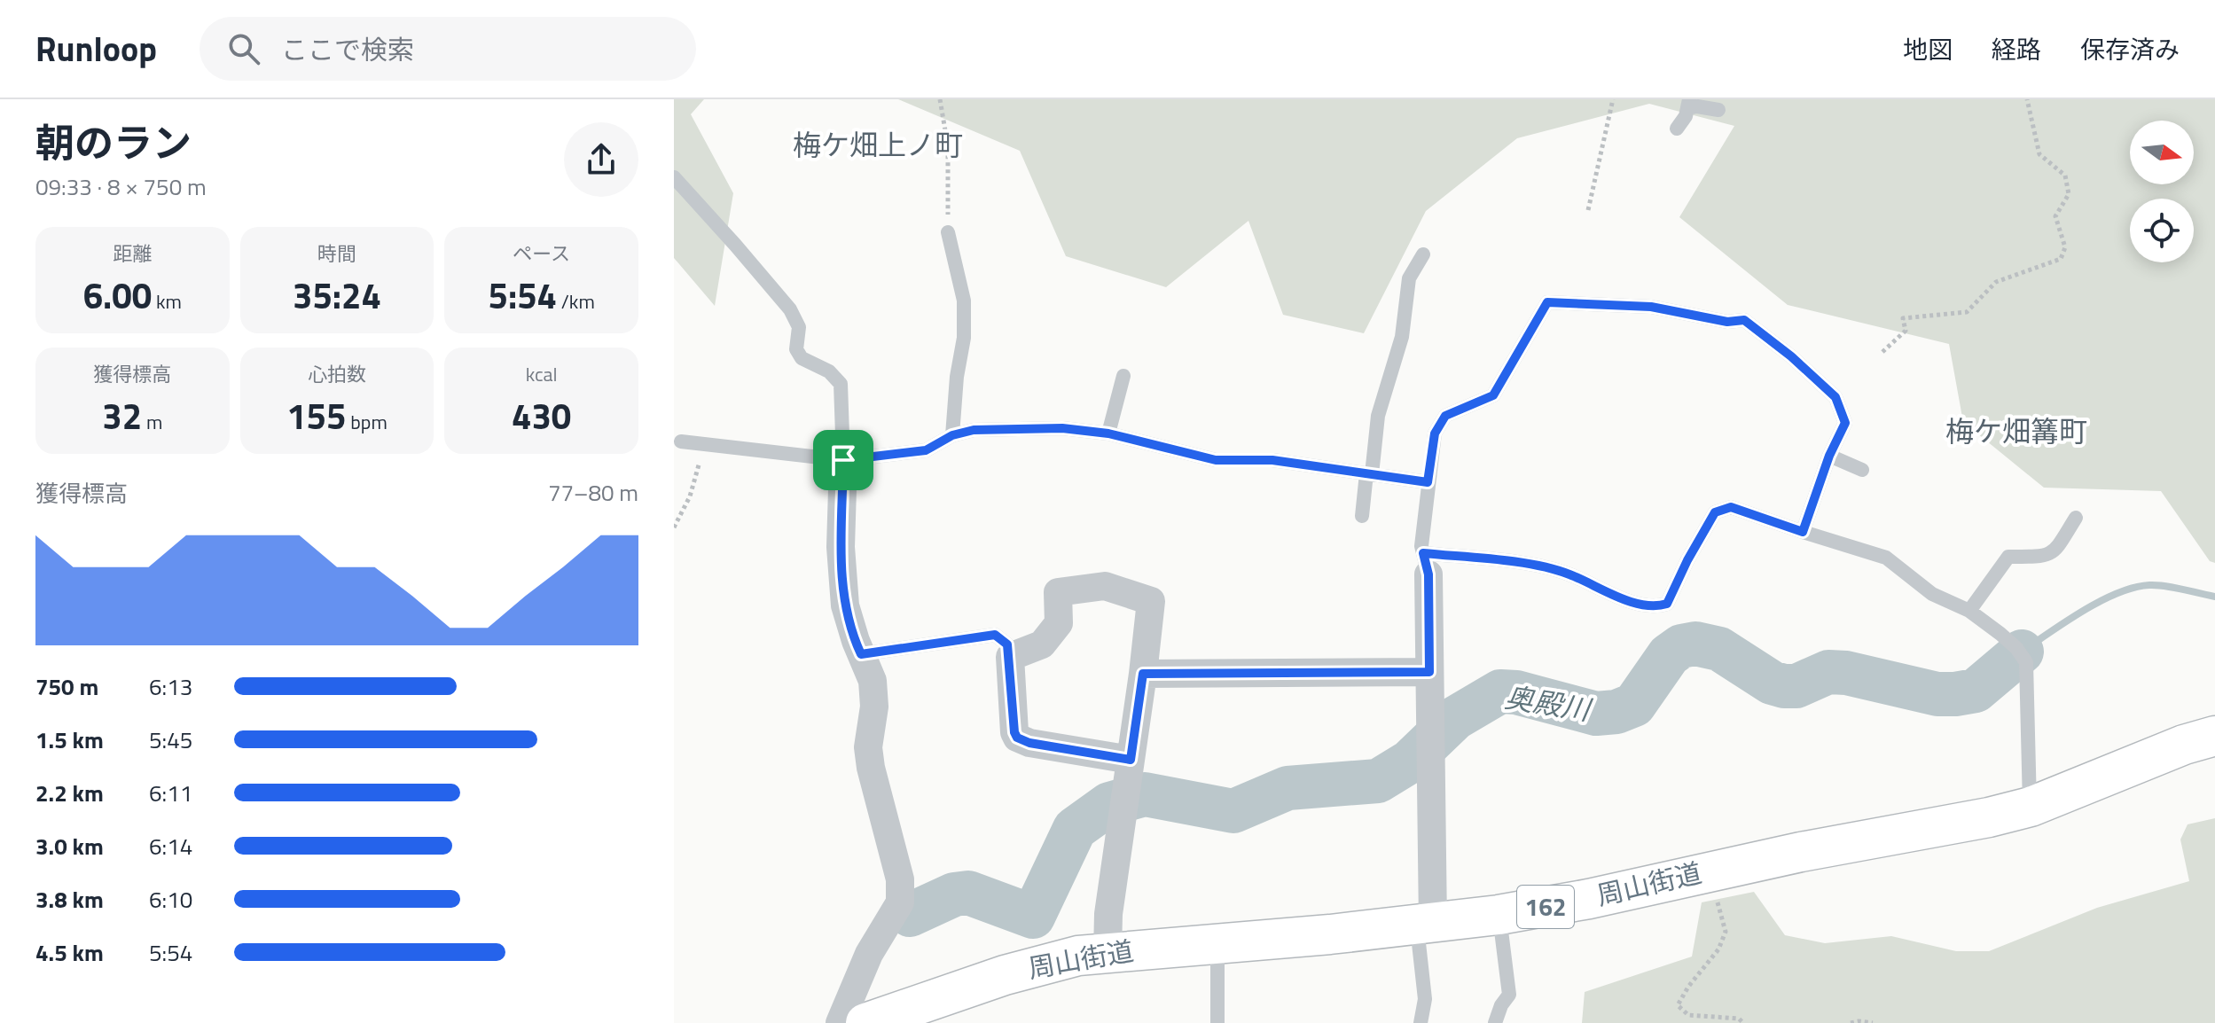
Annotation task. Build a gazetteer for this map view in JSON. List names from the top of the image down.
{
  "streets": {
    "highway": ["周山街道", "162"]
  },
  "districts": ["梅ケ畑上ノ町", "梅ケ畑篝町"],
  "water": ["奥殿川"],
  "north": "right",
  "page": {
    "header": "Runloop",
    "search": "ここで検索",
    "nav": ["地図", "経路", "保存済み"],
    "heading": ["朝のラン", "09:33 · 8 × 750 m"],
    "stats": [
      ["距離", "6.00 km"],
      ["時間", "35:24"],
      ["ペース", "5:54 /km"],
      ["獲得標高", "32 m"],
      ["心拍数", "155 bpm"],
      ["kcal", "430"]
    ],
    "chart": ["獲得標高", "77–80 m"],
    "list": [
      {
        "name": "750 m",
        "note": "6:13"
      },
      {
        "name": "1.5 km",
        "note": "5:45"
      },
      {
        "name": "2.2 km",
        "note": "6:11"
      },
      {
        "name": "3.0 km",
        "note": "6:14"
      },
      {
        "name": "3.8 km",
        "note": "6:10"
      },
      {
        "name": "4.5 km",
        "note": "5:54"
      }
    ]
  }
}
